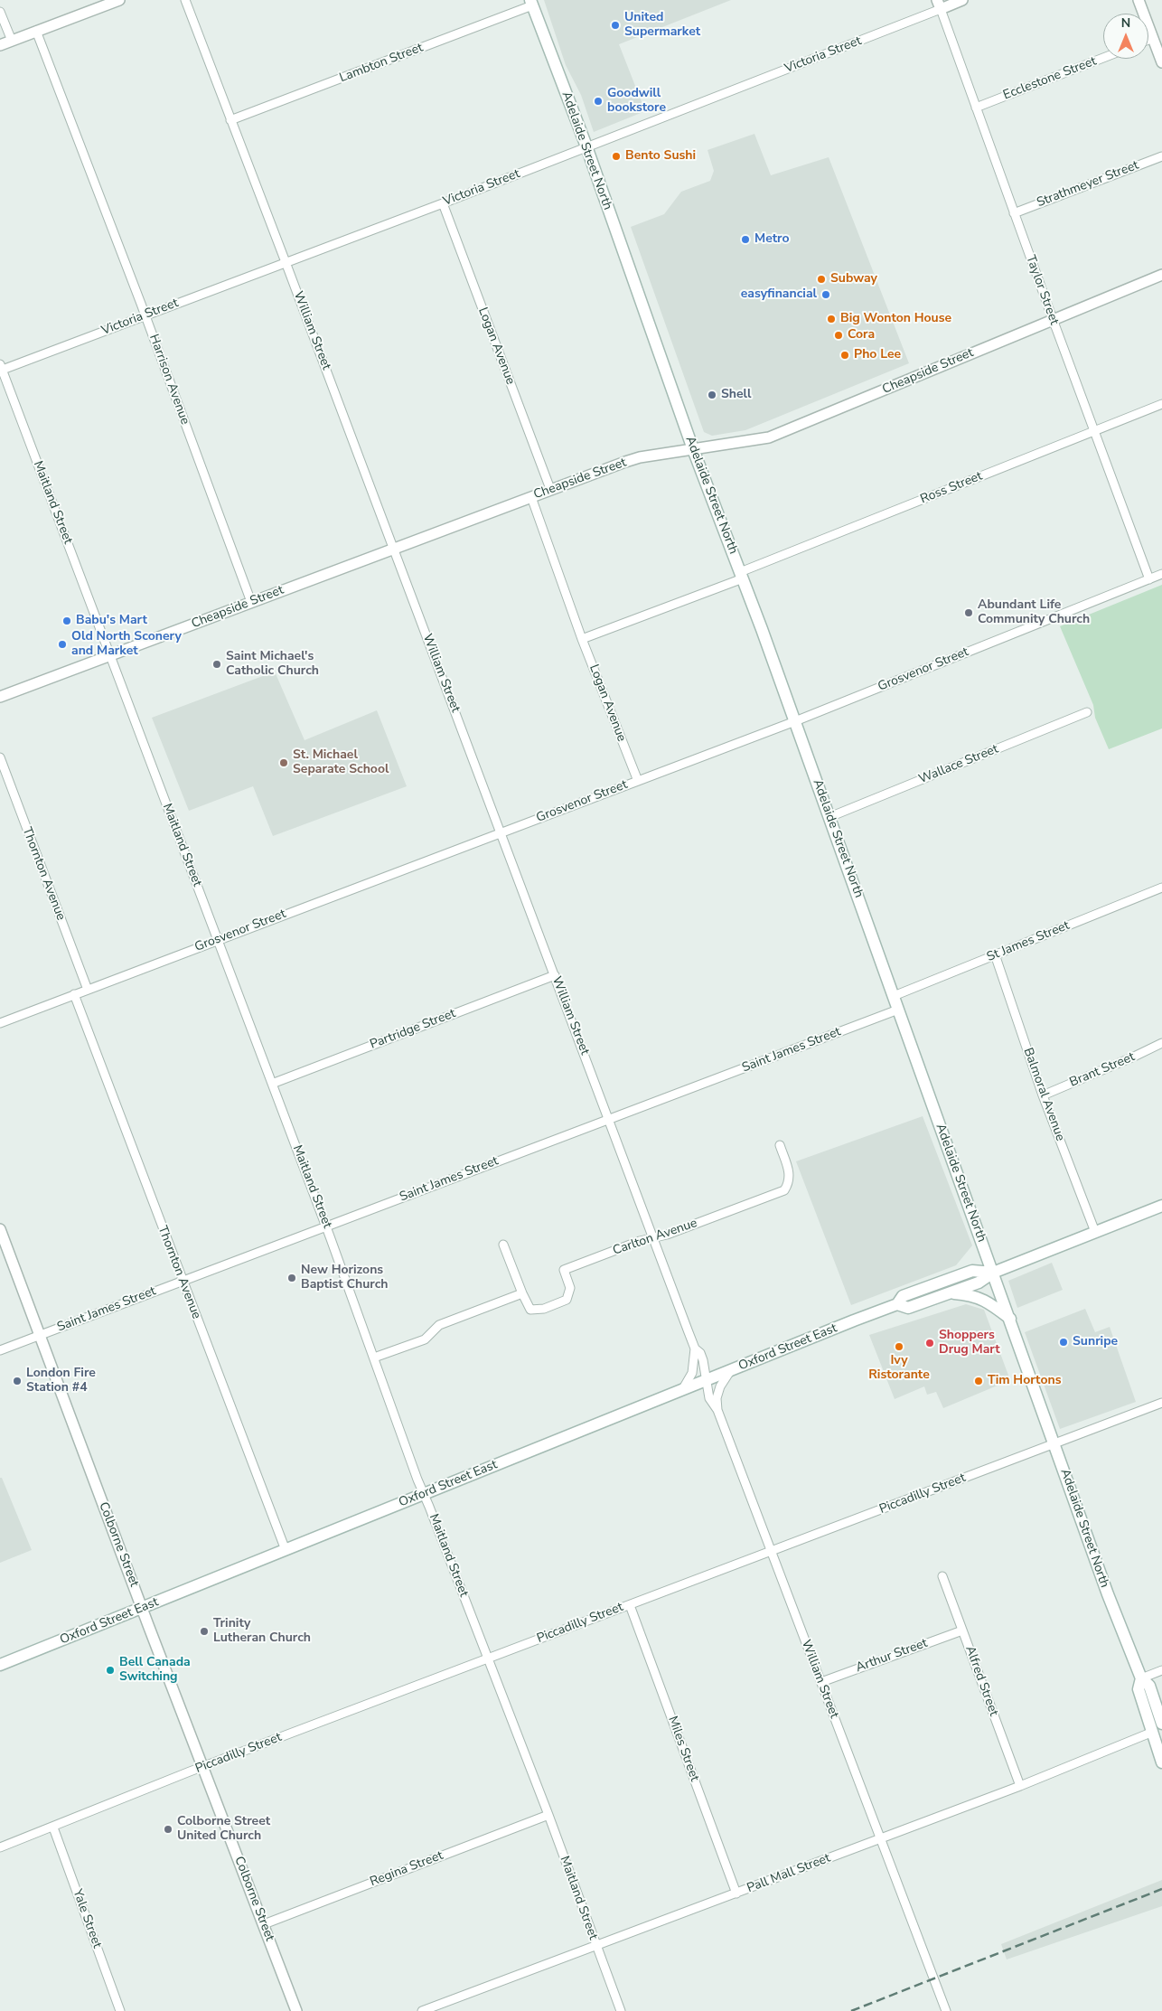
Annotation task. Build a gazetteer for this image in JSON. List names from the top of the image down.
{
  "streets": {
    "main road": ["Adelaide Street North", "Oxford Street East"],
    "street": [
      "Victoria Street",
      "Lambton Street",
      "Ecclestone Street",
      "Strathmeyer Street",
      "Taylor Street",
      "William Street",
      "Logan Avenue",
      "Cheapside Street",
      "Harrison Avenue",
      "Ross Street",
      "Maitland Street",
      "Grosvenor Street",
      "Wallace Street",
      "Thornton Avenue",
      "St James Street",
      "Partridge Street",
      "Saint James Street",
      "Brant Street",
      "Balmoral Avenue",
      "Carlton Avenue",
      "Piccadilly Street",
      "Colborne Street",
      "Arthur Street",
      "Alfred Street",
      "Miles Street",
      "Regina Street",
      "Pall Mall Street",
      "Yale Street"
    ]
  },
  "crossings": [
    ["Victoria Street", "Adelaide Street North"],
    ["Victoria Street", "Taylor Street"],
    ["Victoria Street", "William Street"],
    ["Victoria Street", "Logan Avenue"],
    ["Victoria Street", "Harrison Avenue"],
    ["Victoria Street", "Maitland Street"],
    ["Lambton Street", "Adelaide Street North"],
    ["Lambton Street", "William Street"],
    ["Ecclestone Street", "Taylor Street"],
    ["Adelaide Street North", "Cheapside Street"],
    ["Adelaide Street North", "Ross Street"],
    ["Adelaide Street North", "Grosvenor Street"],
    ["Adelaide Street North", "Wallace Street"],
    ["Adelaide Street North", "St James Street"],
    ["Adelaide Street North", "Saint James Street"],
    ["Adelaide Street North", "Oxford Street East"],
    ["Adelaide Street North", "Piccadilly Street"],
    ["Adelaide Street North", "Pall Mall Street"],
    ["Strathmeyer Street", "Taylor Street"],
    ["Taylor Street", "Cheapside Street"],
    ["Taylor Street", "Ross Street"],
    ["Taylor Street", "Grosvenor Street"],
    ["William Street", "Cheapside Street"],
    ["William Street", "Grosvenor Street"],
    ["William Street", "Partridge Street"],
    ["William Street", "Saint James Street"],
    ["William Street", "Carlton Avenue"],
    ["William Street", "Oxford Street East"],
    ["William Street", "Piccadilly Street"],
    ["William Street", "Arthur Street"],
    ["William Street", "Pall Mall Street"],
    ["Logan Avenue", "Cheapside Street"],
    ["Logan Avenue", "Ross Street"],
    ["Logan Avenue", "Grosvenor Street"],
    ["Cheapside Street", "Harrison Avenue"],
    ["Cheapside Street", "Maitland Street"],
    ["Maitland Street", "Grosvenor Street"],
    ["Maitland Street", "Partridge Street"],
    ["Maitland Street", "Saint James Street"],
    ["Maitland Street", "Oxford Street East"],
    ["Maitland Street", "Piccadilly Street"],
    ["Maitland Street", "Regina Street"],
    ["Maitland Street", "Pall Mall Street"],
    ["Grosvenor Street", "Thornton Avenue"],
    ["Thornton Avenue", "Saint James Street"],
    ["Thornton Avenue", "Oxford Street East"],
    ["St James Street", "Balmoral Avenue"],
    ["Saint James Street", "Colborne Street"],
    ["Brant Street", "Balmoral Avenue"],
    ["Balmoral Avenue", "Oxford Street East"],
    ["Oxford Street East", "Colborne Street"],
    ["Piccadilly Street", "Colborne Street"],
    ["Piccadilly Street", "Miles Street"],
    ["Piccadilly Street", "Yale Street"],
    ["Colborne Street", "Regina Street"],
    ["Arthur Street", "Alfred Street"],
    ["Alfred Street", "Pall Mall Street"],
    ["Miles Street", "Pall Mall Street"]
  ],
  "places": [
    "United Supermarket",
    "Goodwill bookstore",
    "Bento Sushi",
    "Metro",
    "Subway",
    "easyfinancial",
    "Big Wonton House",
    "Cora",
    "Pho Lee",
    "Shell",
    "Abundant Life Community Church",
    "Babu's Mart",
    "Old North Sconery and Market",
    "Saint Michael's Catholic Church",
    "St. Michael Separate School",
    "New Horizons Baptist Church",
    "Sunripe",
    "Shoppers Drug Mart",
    "Ivy Ristorante",
    "London Fire Station #4",
    "Tim Hortons",
    "Trinity Lutheran Church",
    "Bell Canada Switching",
    "Colborne Street United Church"
  ],
  "north": "top"
}
